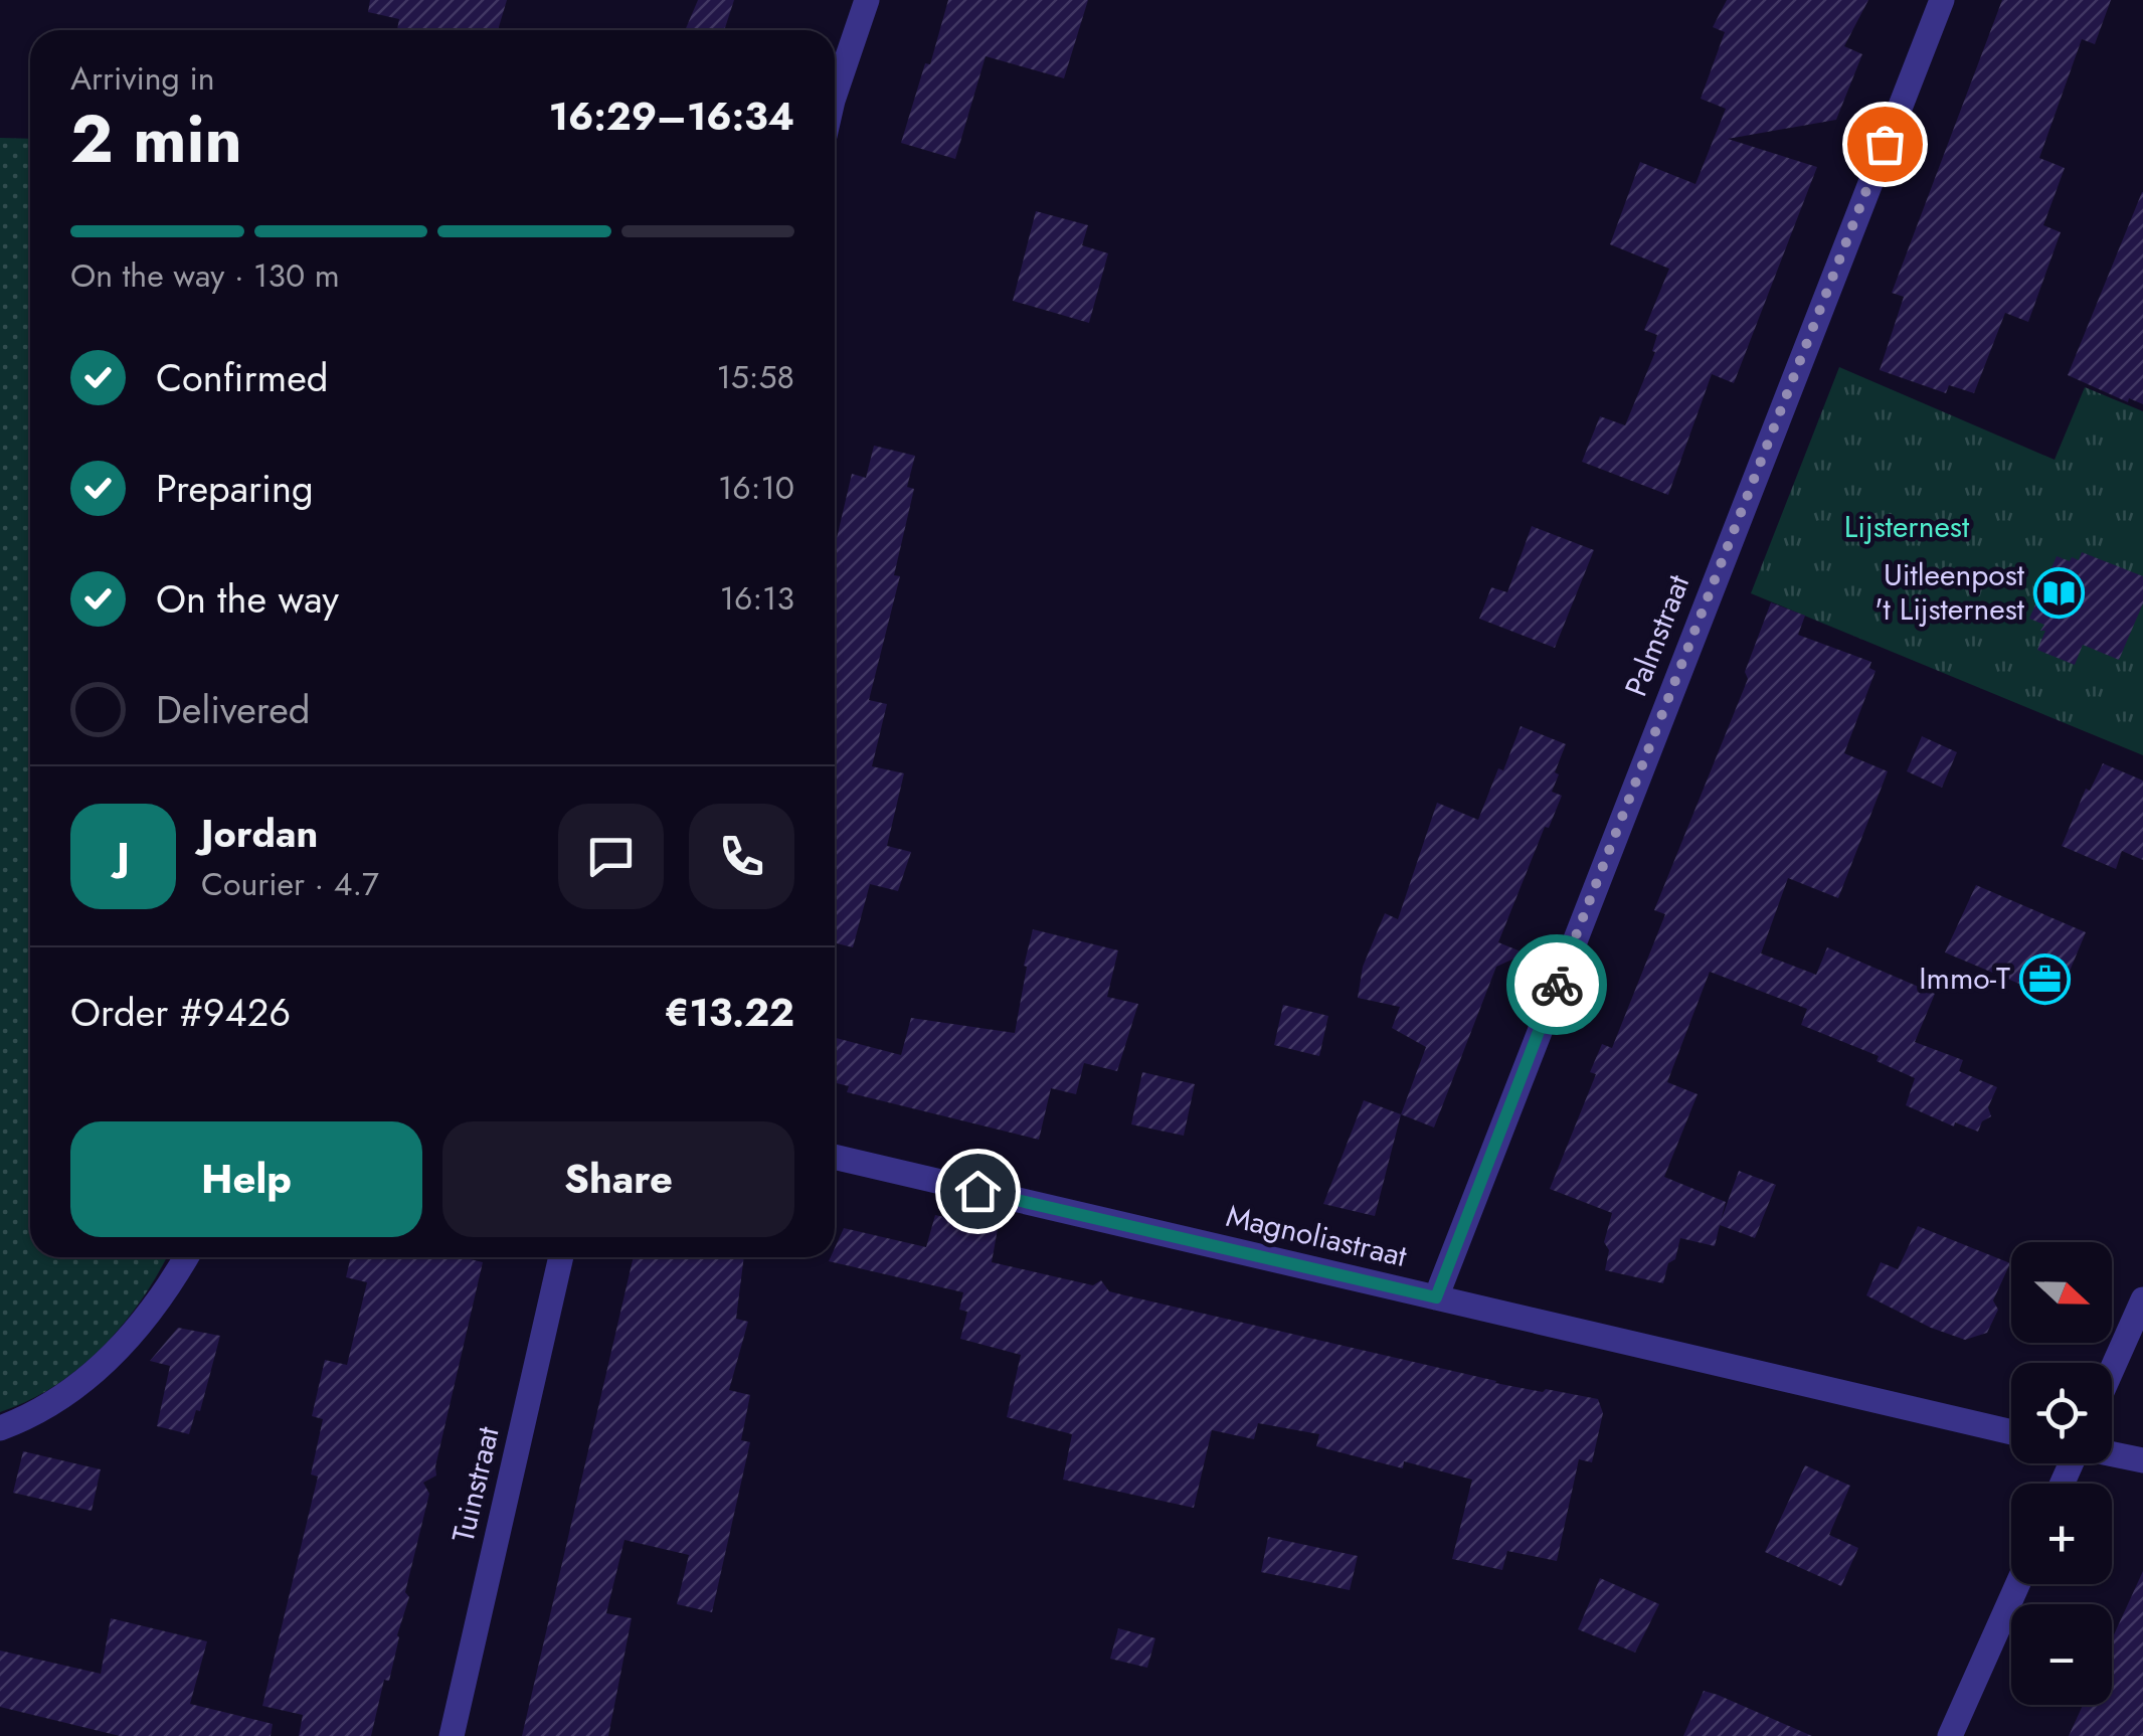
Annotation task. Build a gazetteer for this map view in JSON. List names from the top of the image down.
{
  "streets": {
    "street": ["Palmstraat", "Magnoliastraat", "Tuinstraat"]
  },
  "crossings": [
    ["Palmstraat", "Magnoliastraat"]
  ],
  "parks": ["Lijsternest"],
  "places": {
    "library": ["Uitleenpost 't Lijsternest"],
    "office": ["Immo-T"]
  },
  "north": "right",
  "page": {
    "heading": ["2 min", "Arriving in", "16:29–16:34"],
    "panel": [
      "Jordan",
      "Courier · 4.7",
      "Order #9426",
      "€13.22"
    ],
    "bar": "On the way · 130 m",
    "list": [
      ["Confirmed", "15:58"],
      ["Preparing", "16:10"],
      ["On the way", "16:13"],
      "Delivered"
    ],
    "round": "J",
    "buttons": ["Help", "Share"],
    "map_buttons": ["+", "−"]
  }
}
